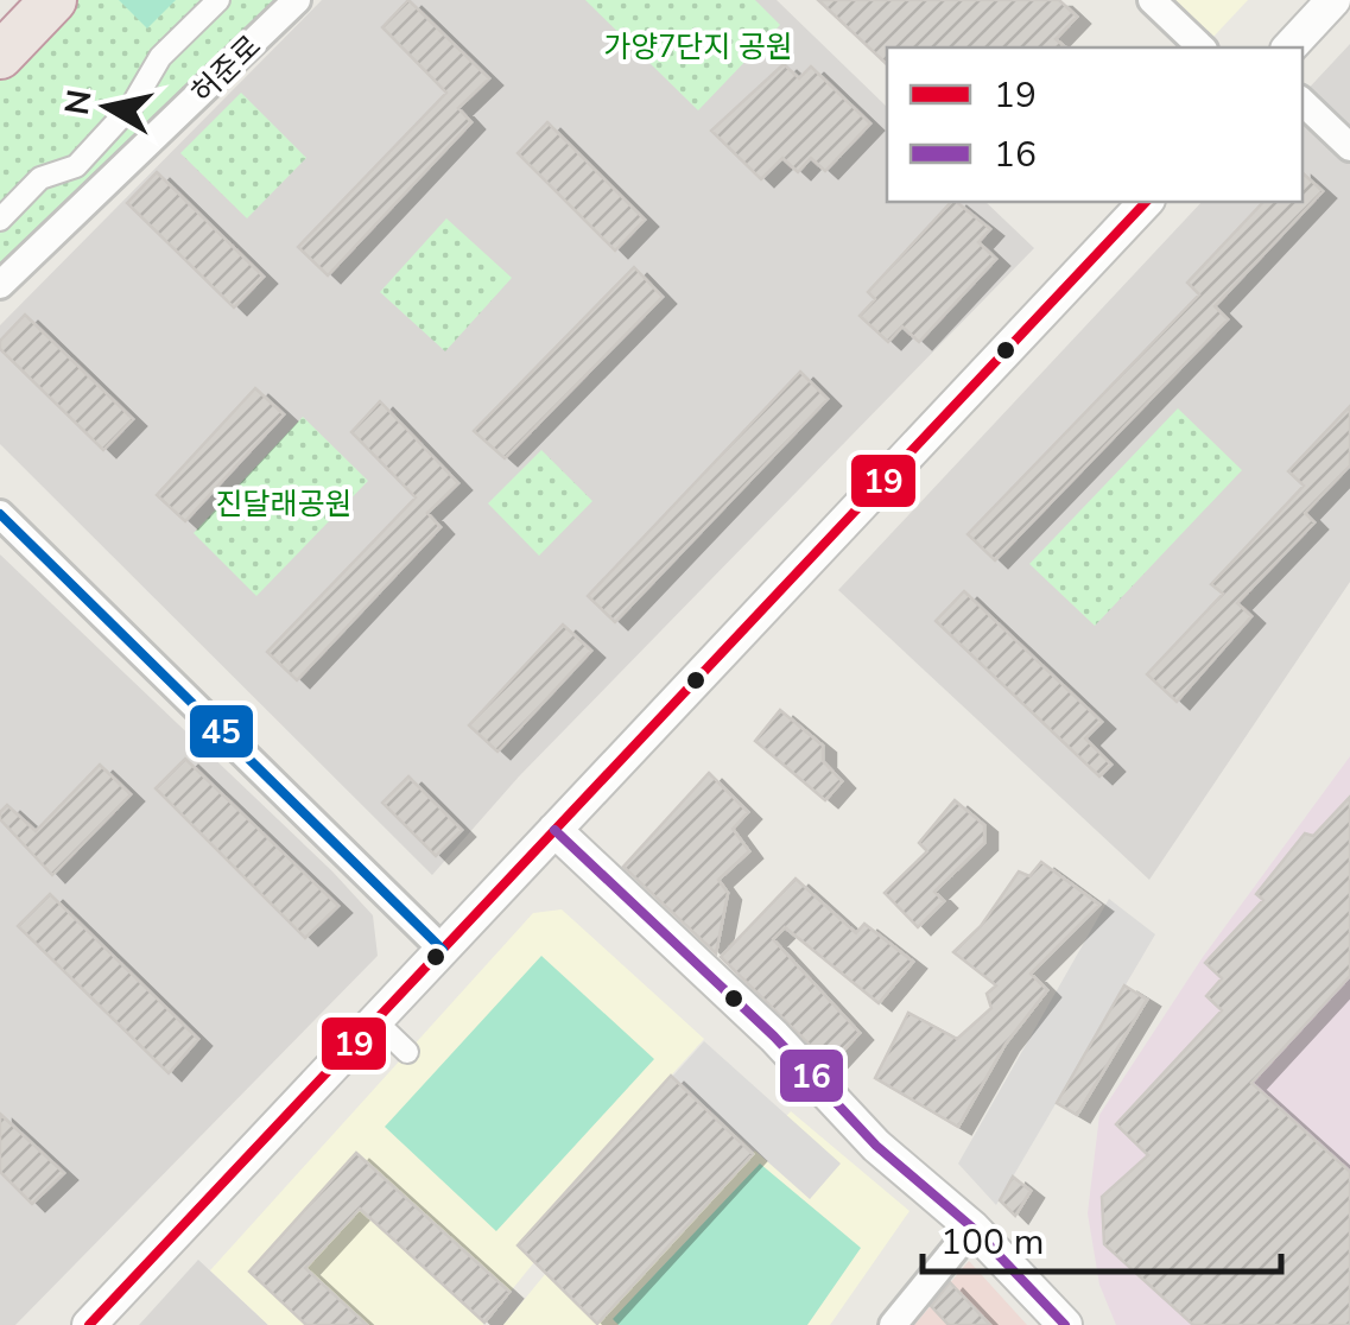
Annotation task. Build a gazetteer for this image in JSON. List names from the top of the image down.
{
  "streets": {
    "street": ["허준로"]
  },
  "parks": ["가양7단지 공원", "진달래공원"],
  "lines": ["transit line 19", "transit line 45", "transit line 16"],
  "legend": ["19", "16"],
  "scale_bar": "100 m",
  "north": "left"
}
